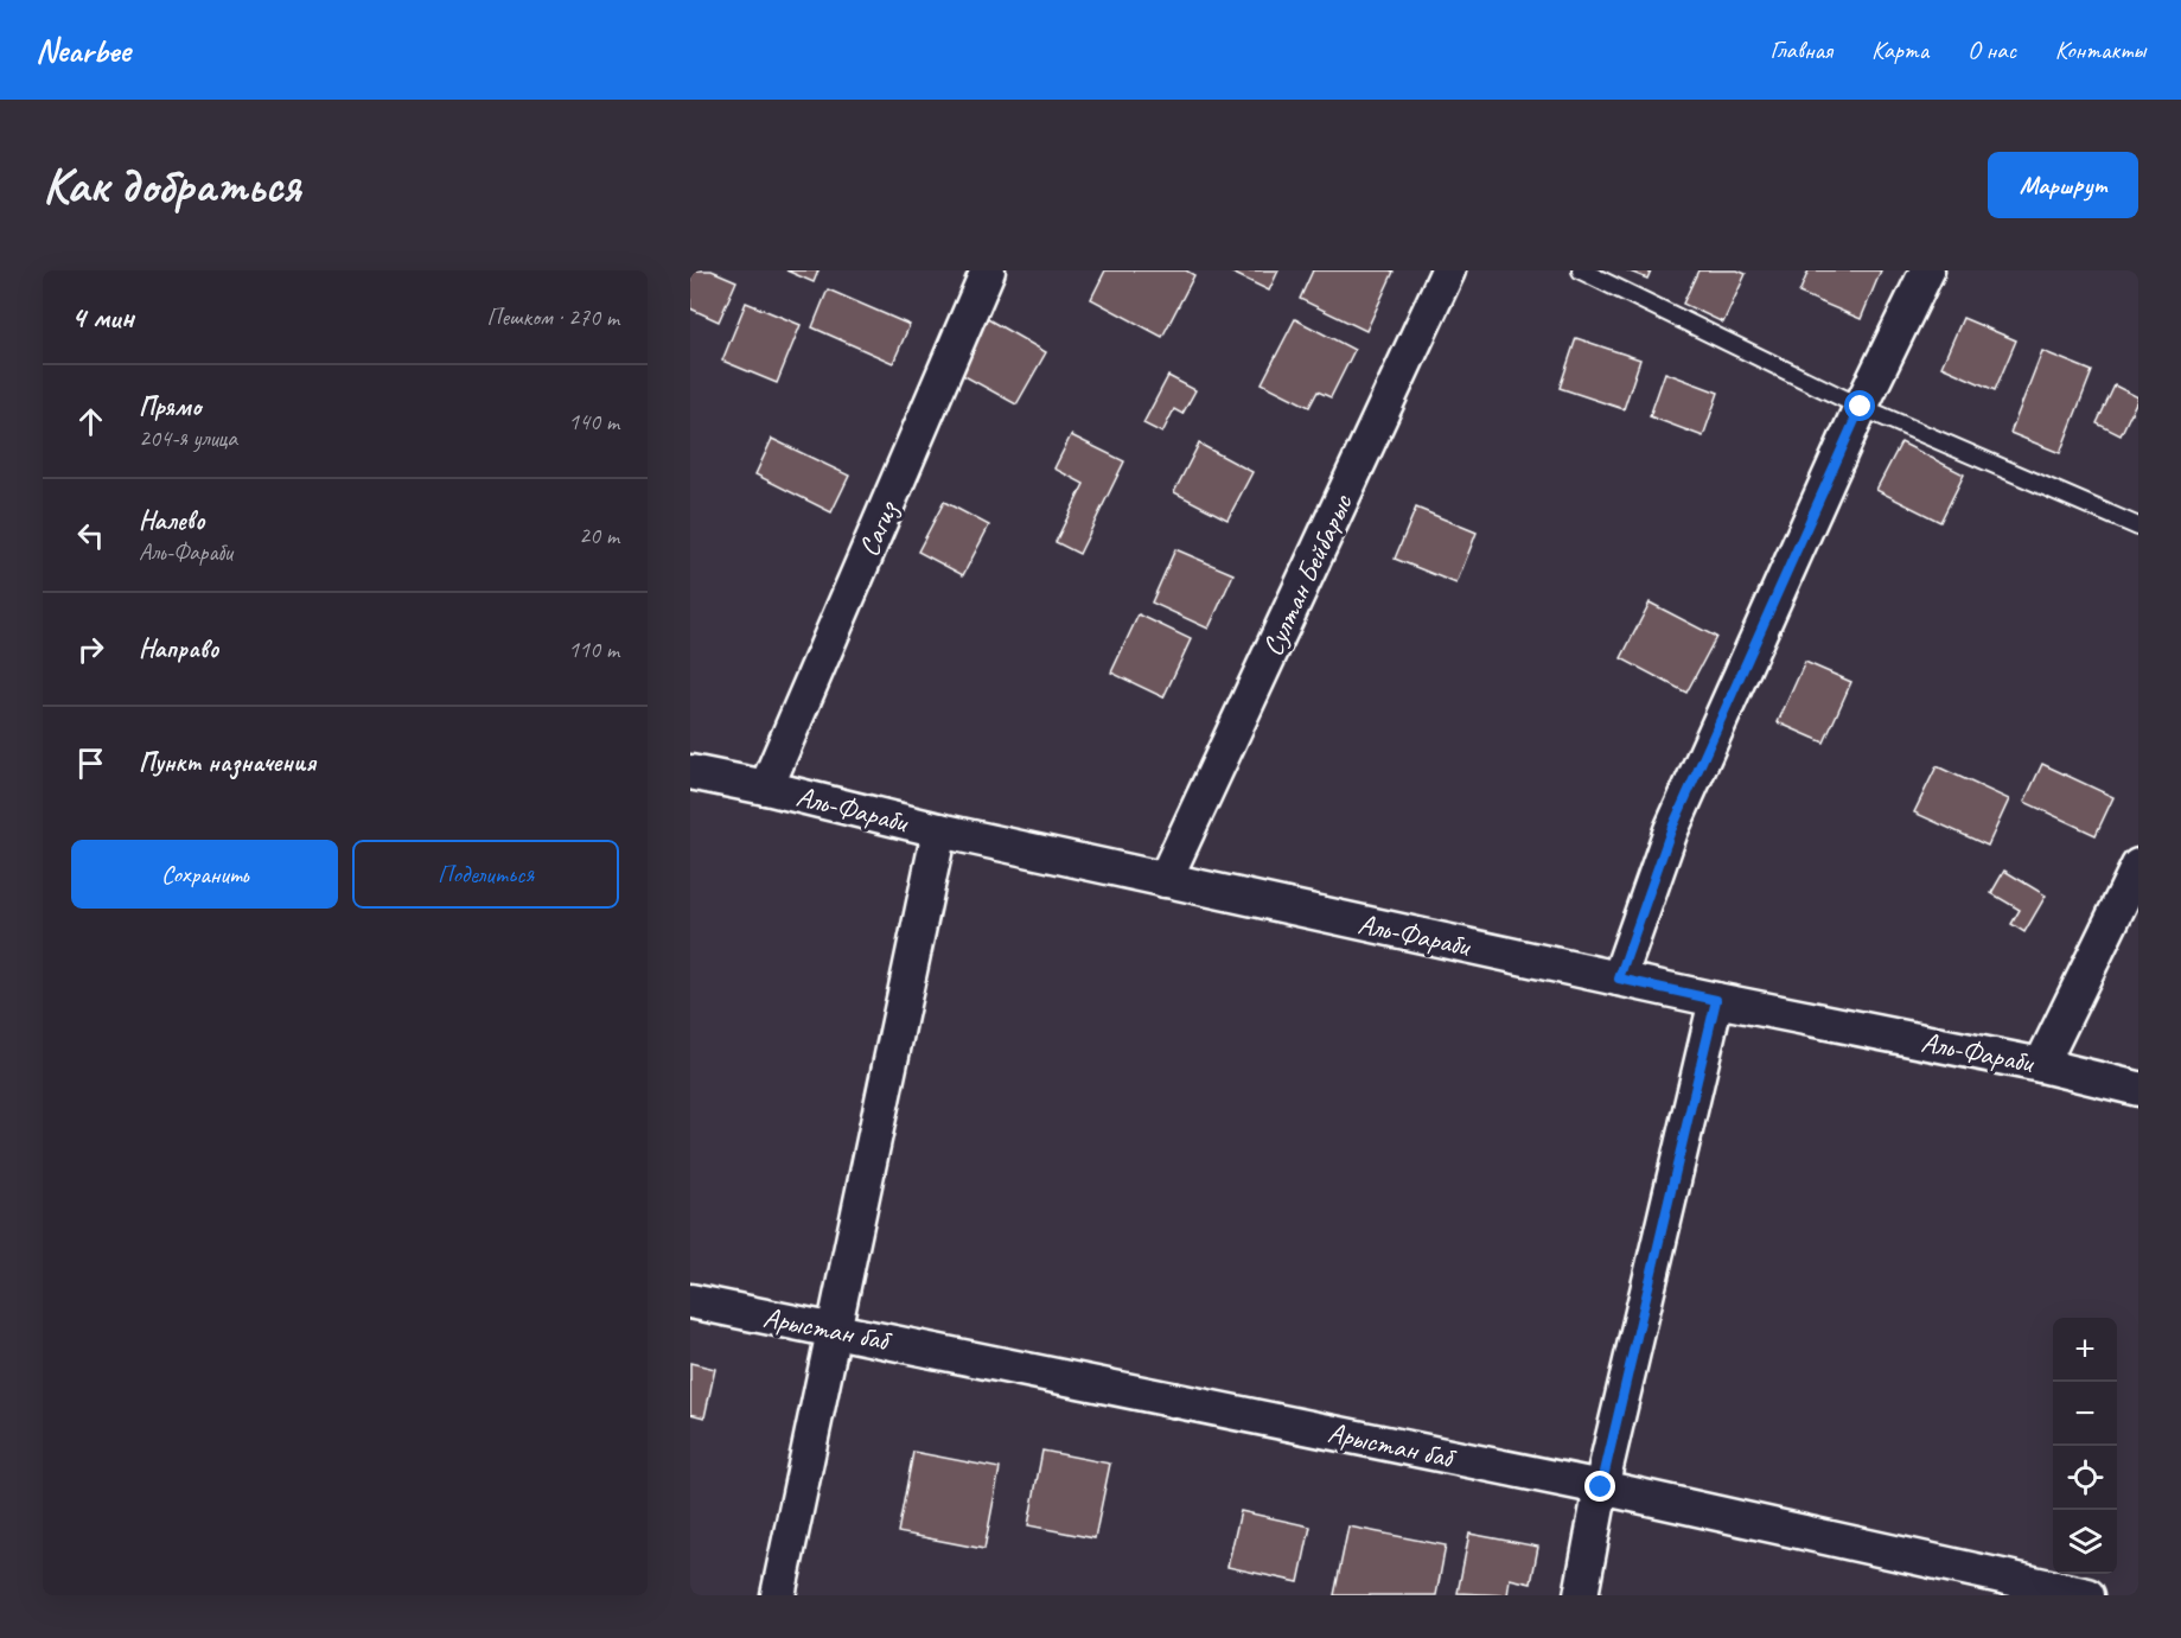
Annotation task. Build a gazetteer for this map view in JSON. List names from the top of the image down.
{
  "streets": {
    "street": [
      "Сагиз",
      "Султан Бейбарыс",
      "Аль-Фараби",
      "Арыстан баб"
    ]
  },
  "crossings": [
    ["Сагиз", "Аль-Фараби"],
    ["Султан Бейбарыс", "Аль-Фараби"]
  ],
  "page": {
    "header": "Nearbee",
    "nav": [
      "Главная",
      "Карта",
      "О нас",
      "Контакты"
    ],
    "buttons": [
      "Маршрут",
      ["Сохранить", "Поделиться"]
    ],
    "title": "Как добраться",
    "heading": ["4 мин", "Пешком · 270 m"],
    "list": [
      ["Прямо", "204-я улица", "140 m"],
      ["Налево", "Аль-Фараби", "20 m"],
      ["Направо", "110 m"],
      "Пункт назначения"
    ],
    "map_buttons": ["+", "−"]
  }
}
